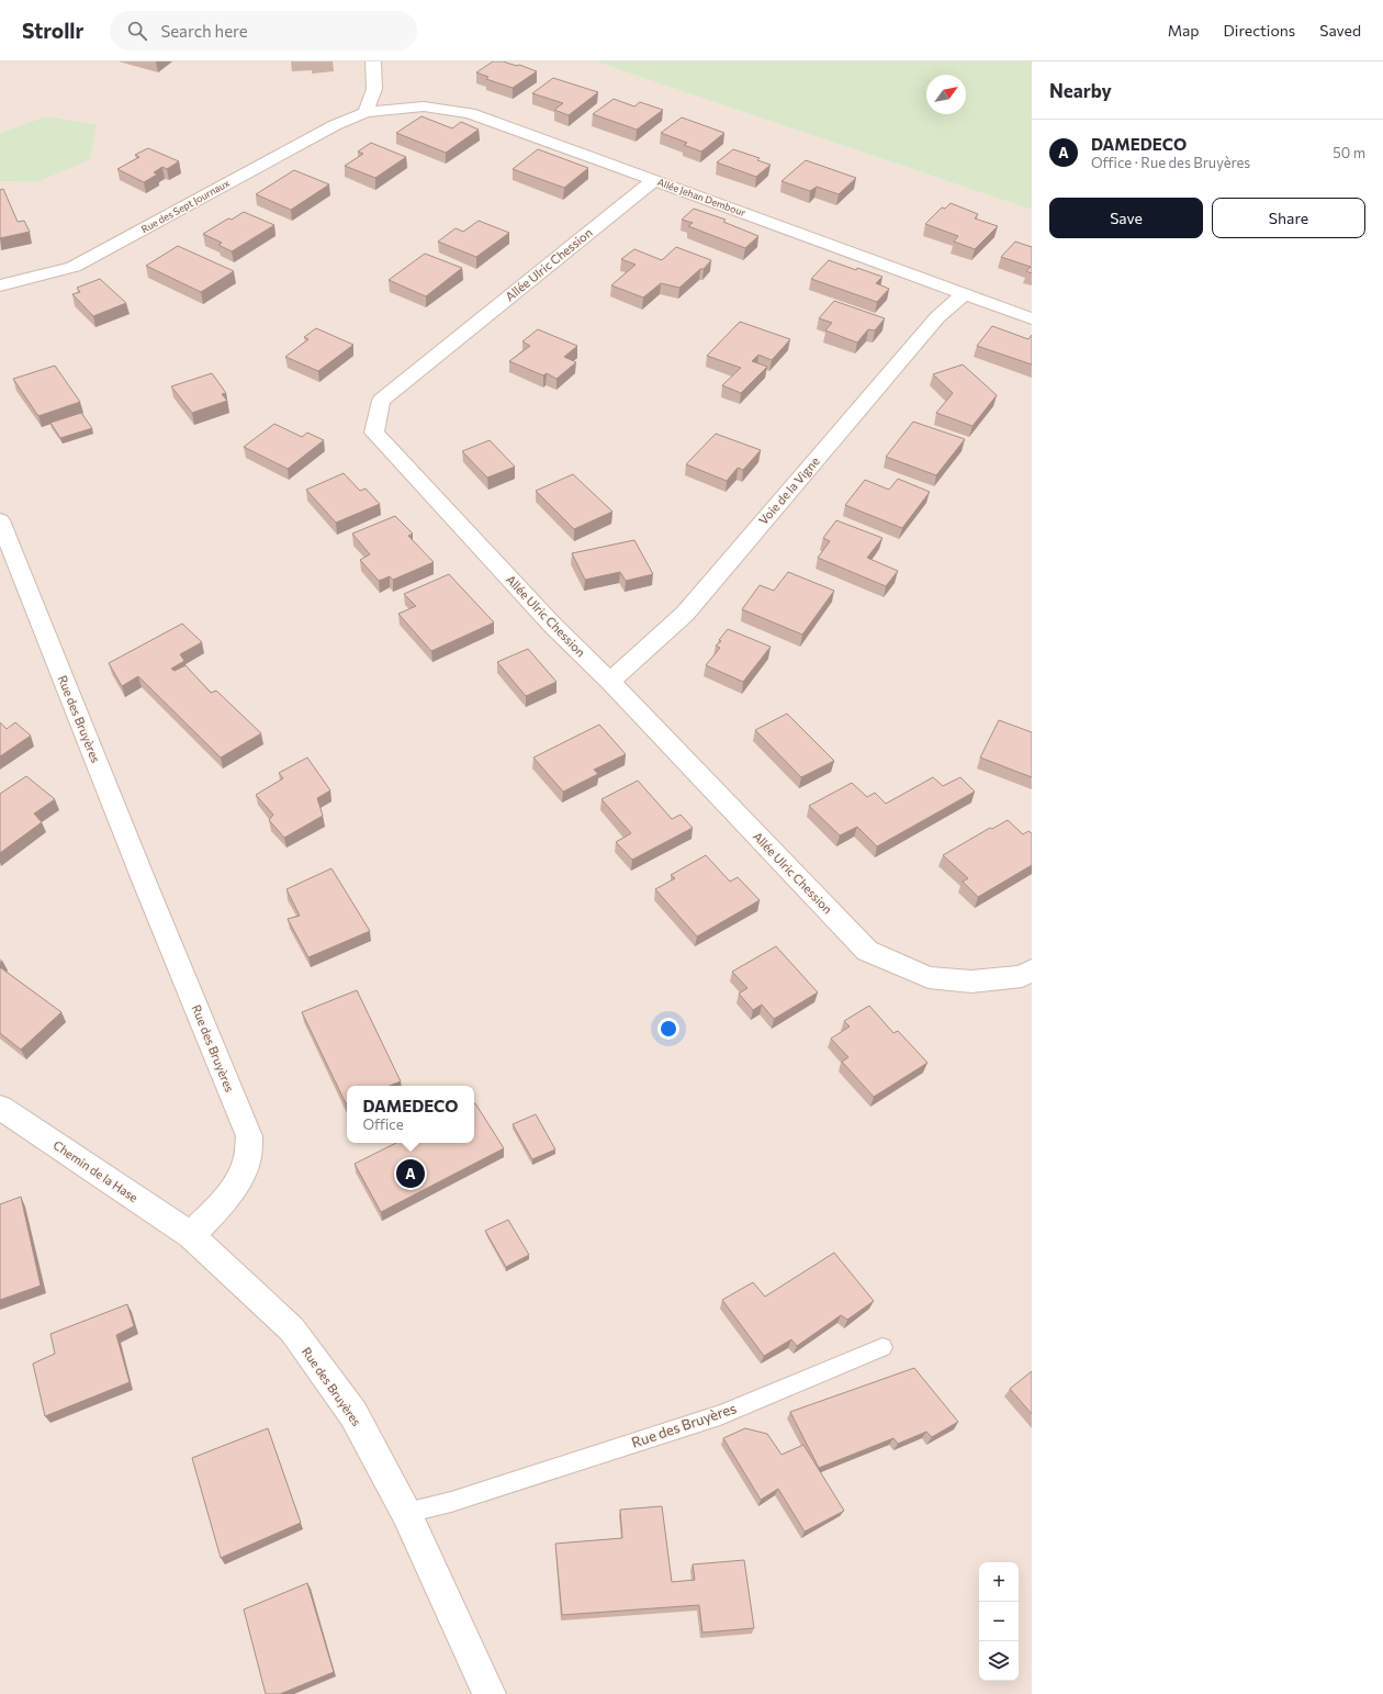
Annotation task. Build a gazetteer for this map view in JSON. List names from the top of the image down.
{
  "streets": {
    "street": [
      "Allée Jehan Dembour",
      "Rue des Sept Journaux",
      "Allée Ulric Chession",
      "Voie de la Vigne",
      "Rue des Bruyères",
      "Chemin de la Hase"
    ]
  },
  "crossings": [
    ["Allée Jehan Dembour", "Rue des Sept Journaux"],
    ["Allée Jehan Dembour", "Allée Ulric Chession"],
    ["Allée Jehan Dembour", "Voie de la Vigne"],
    ["Allée Ulric Chession", "Voie de la Vigne"],
    ["Rue des Bruyères", "Chemin de la Hase"]
  ],
  "north": "top right",
  "page": {
    "header": "Strollr",
    "search": "Search here",
    "nav": ["Map", "Directions", "Saved"],
    "heading": "Nearby",
    "list": [
      {
        "mark": "A",
        "name": "DAMEDECO",
        "note": "Office · Rue des Bruyères",
        "value": "50 m"
      }
    ],
    "buttons": ["Save", "Share"],
    "popup": ["DAMEDECO", "Office"],
    "pins": "A",
    "map_buttons": ["+", "−"]
  }
}
